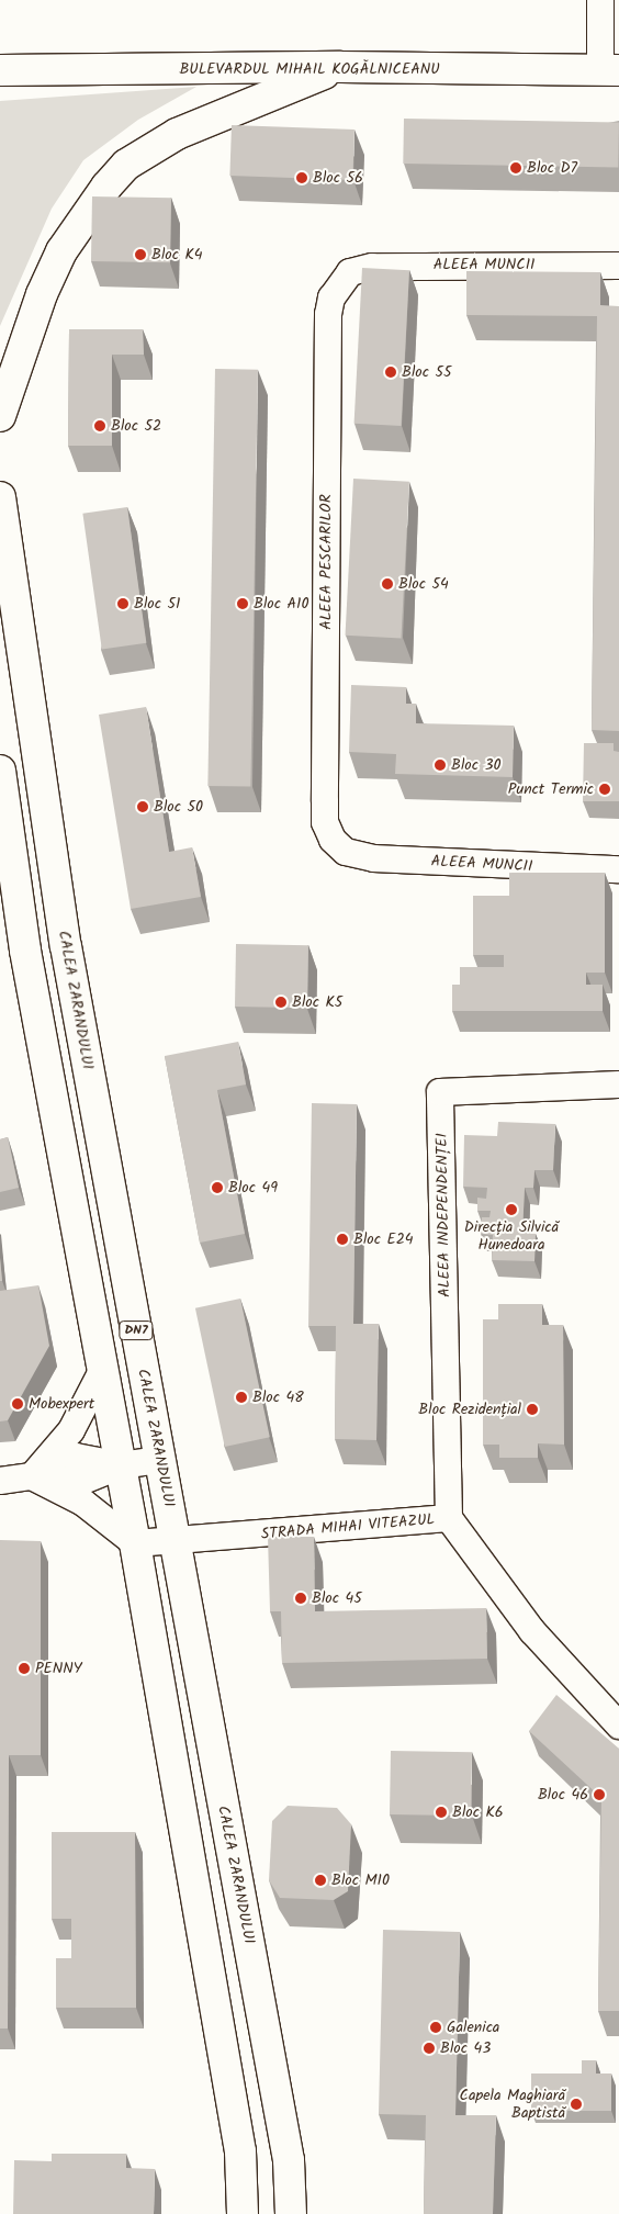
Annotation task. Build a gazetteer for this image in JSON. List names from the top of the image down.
{
  "streets": {
    "main road": ["BULEVARDUL MIHAIL KOGĂLNICEANU", "CALEA ZARANDULUI", "DN7"],
    "street": [
      "ALEEA MUNCII",
      "ALEEA PESCARILOR",
      "ALEEA INDEPENDENȚEI",
      "STRADA MIHAI VITEAZUL"
    ]
  },
  "crossings": [
    ["ALEEA MUNCII", "ALEEA PESCARILOR"],
    ["CALEA ZARANDULUI", "STRADA MIHAI VITEAZUL"],
    ["ALEEA INDEPENDENȚEI", "STRADA MIHAI VITEAZUL"],
    ["DN7", "STRADA MIHAI VITEAZUL"]
  ],
  "places": [
    "Bloc D7",
    "Bloc 56",
    "Bloc K4",
    "Bloc 55",
    "Bloc 52",
    "Bloc 54",
    "Bloc 51",
    "Bloc A10",
    "Bloc 30",
    "Punct Termic",
    "Bloc 50",
    "Bloc K5",
    "Bloc 49",
    "Direcția Silvică Hunedoara",
    "Bloc E24",
    "Bloc 48",
    "Mobexpert",
    "Bloc Rezidențial",
    "Bloc 45",
    "PENNY",
    "Bloc 46",
    "Bloc K6",
    "Bloc M10",
    "Galenica",
    "Bloc 43",
    "Capela Maghiară Baptistă"
  ]
}
